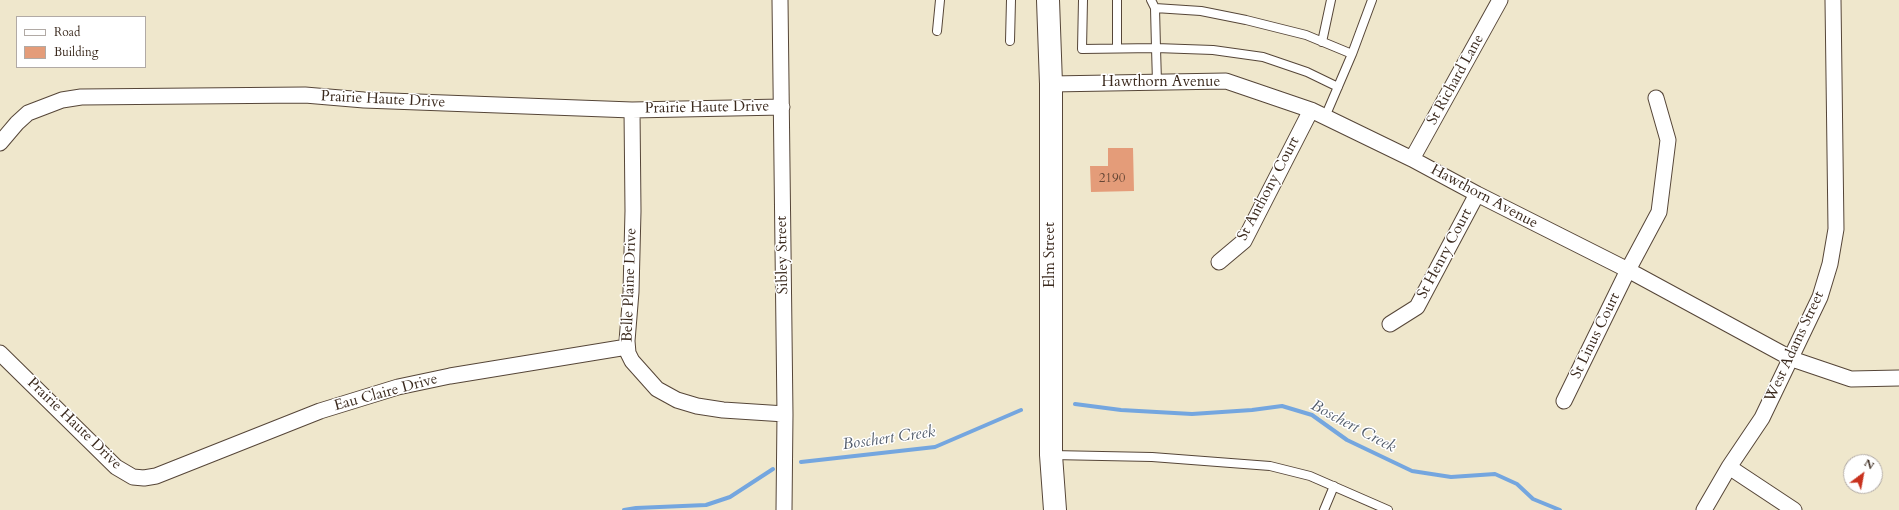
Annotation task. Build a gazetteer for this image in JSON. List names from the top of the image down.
{
  "streets": {
    "main road": ["Elm Street"],
    "street": [
      "St Richard Lane",
      "Hawthorn Avenue",
      "Prairie Haute Drive",
      "St Anthony Court",
      "St Henry Court",
      "Sibley Street",
      "Belle Plaine Drive",
      "St Linus Court",
      "West Adams Street",
      "Eau Claire Drive"
    ]
  },
  "crossings": [
    ["St Richard Lane", "Hawthorn Avenue"],
    ["Hawthorn Avenue", "St Anthony Court"],
    ["Hawthorn Avenue", "St Henry Court"],
    ["Hawthorn Avenue", "Elm Street"],
    ["Hawthorn Avenue", "St Linus Court"],
    ["Hawthorn Avenue", "West Adams Street"],
    ["Prairie Haute Drive", "Sibley Street"],
    ["Prairie Haute Drive", "Belle Plaine Drive"],
    ["Prairie Haute Drive", "Eau Claire Drive"],
    ["Sibley Street", "Belle Plaine Drive"],
    ["Belle Plaine Drive", "Eau Claire Drive"]
  ],
  "water": ["Boschert Creek"],
  "house_numbers": ["2190"],
  "legend": ["Road", "Building"],
  "north": "top right"
}
